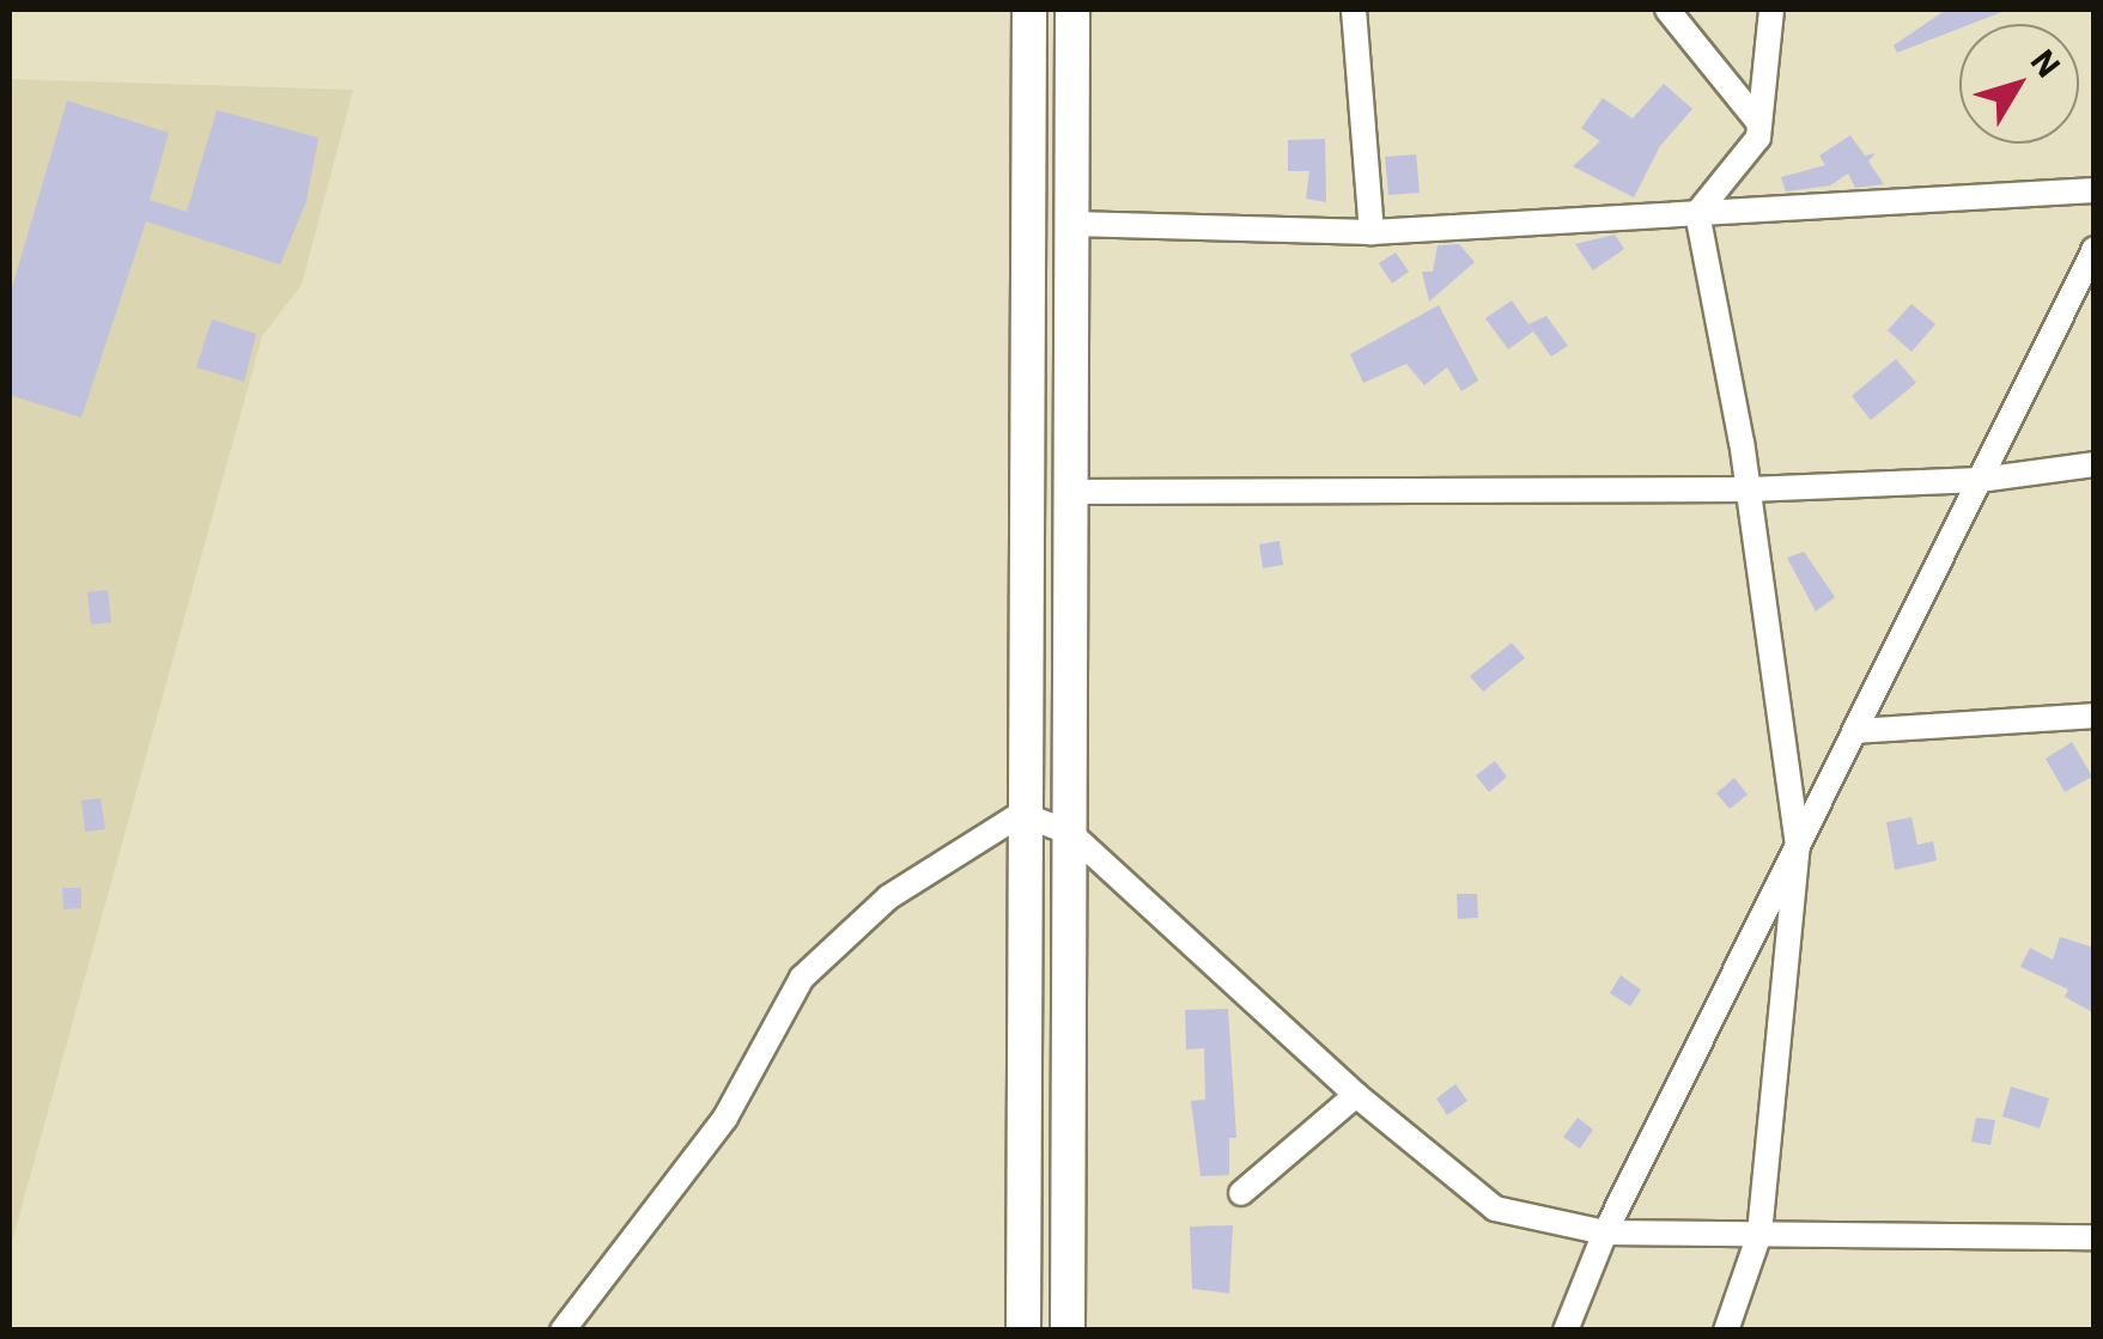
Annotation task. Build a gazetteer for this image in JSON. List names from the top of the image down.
{
  "north": "top right"
}
